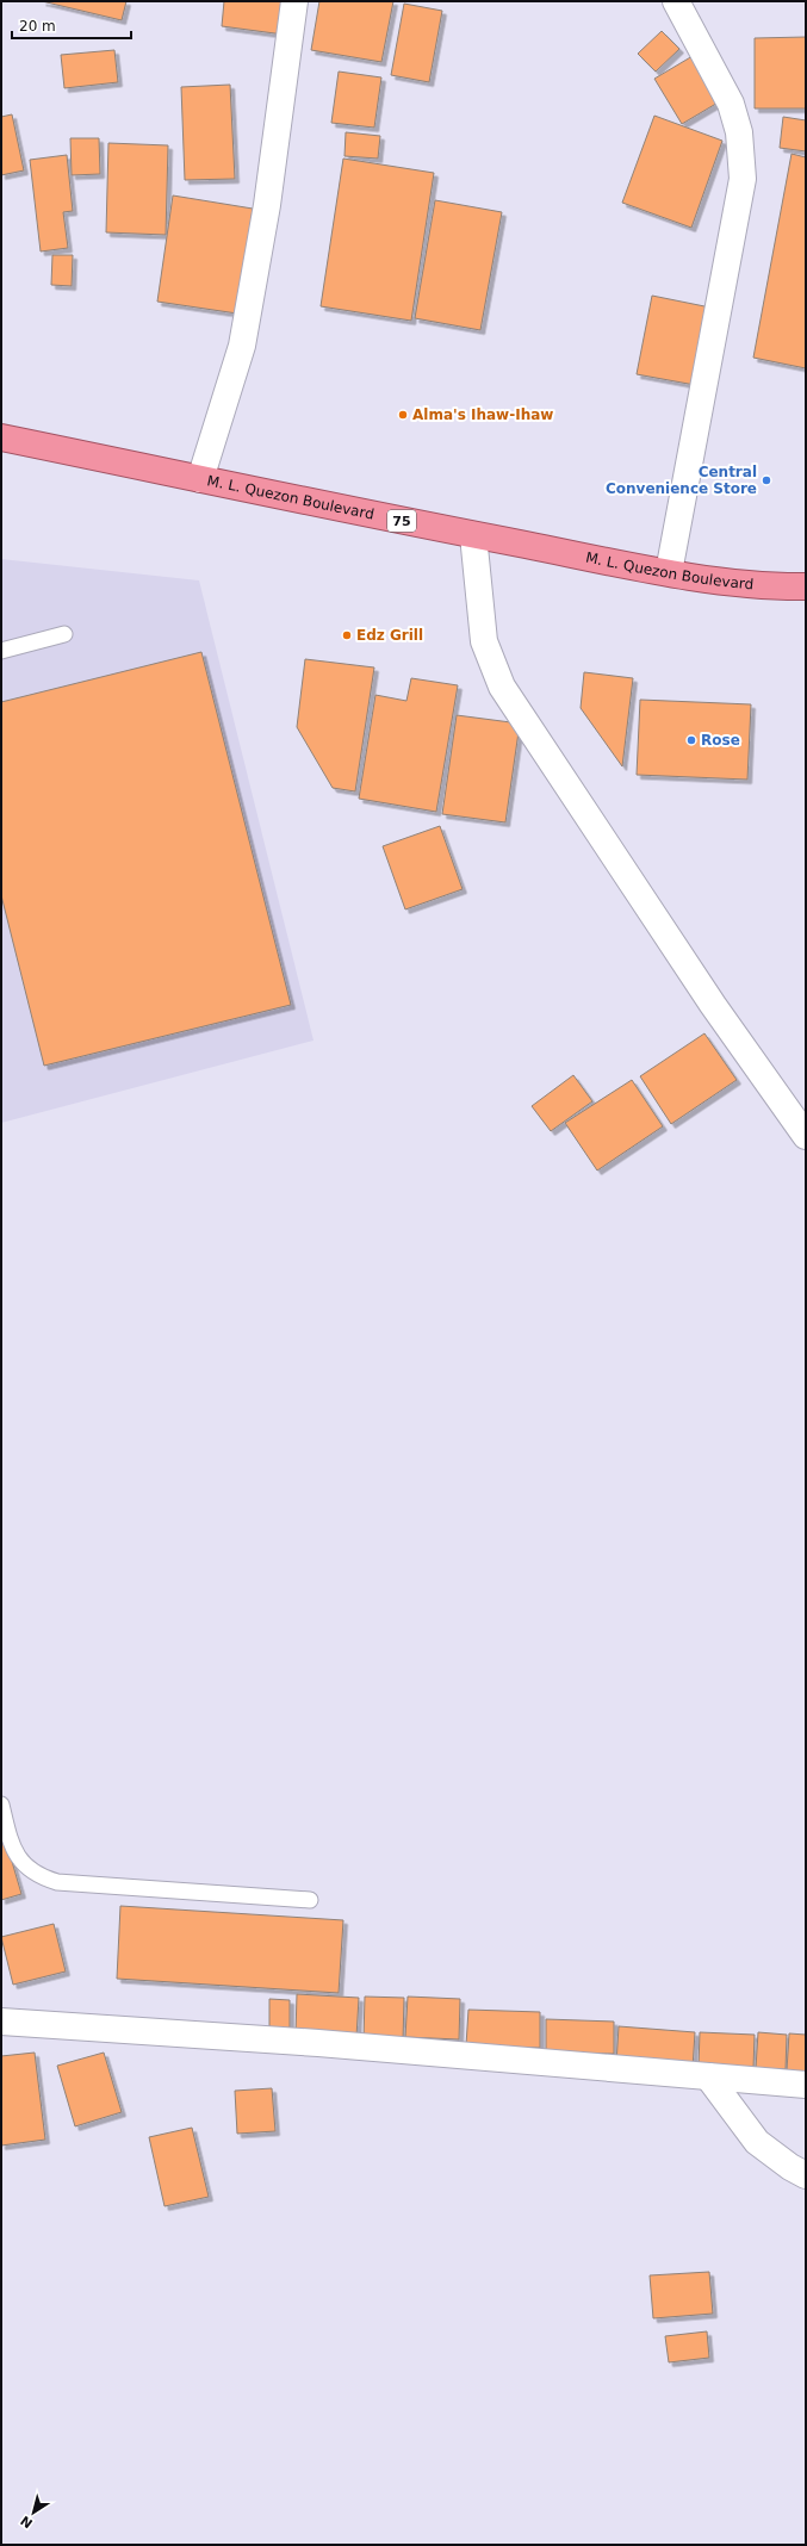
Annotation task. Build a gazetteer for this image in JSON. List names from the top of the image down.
{
  "streets": {
    "highway": ["M. L. Quezon Boulevard", "75"]
  },
  "places": [
    "Alma's Ihaw-Ihaw",
    "Central Convenience Store",
    "Edz Grill",
    "Rose"
  ],
  "scale_bar": "20 m",
  "north": "bottom left"
}
